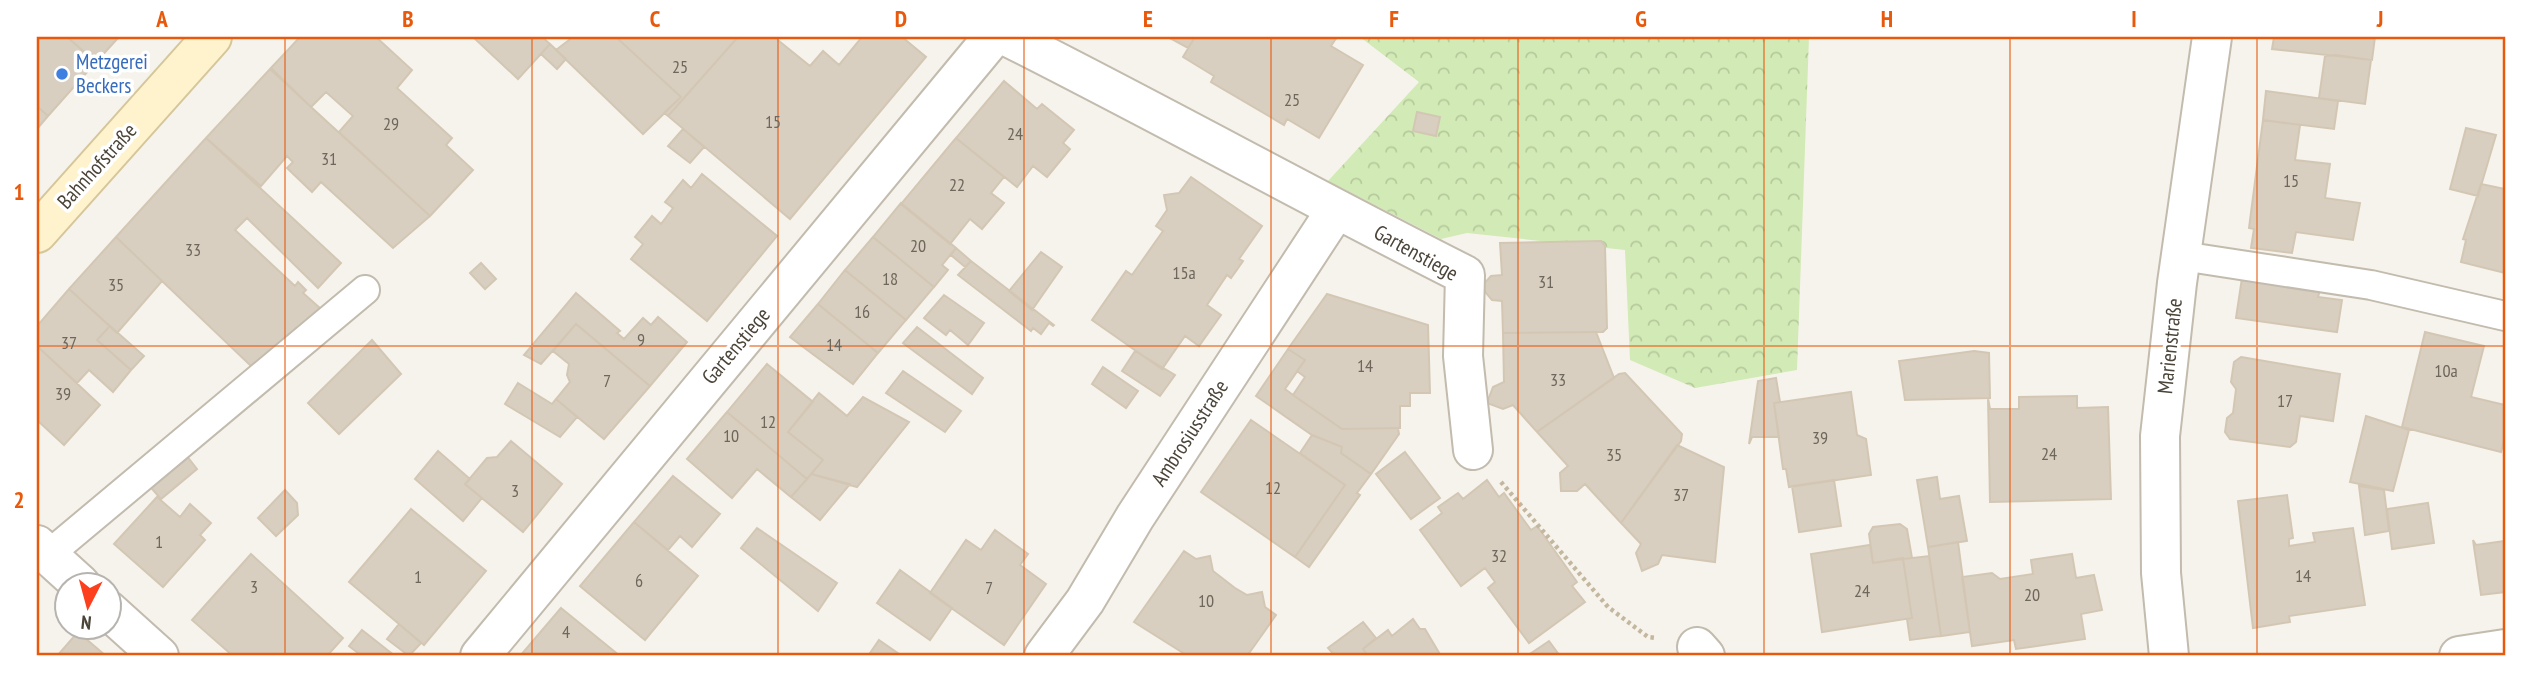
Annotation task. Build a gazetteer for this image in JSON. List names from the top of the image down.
{
  "streets": {
    "street": [
      "Bahnhofstraße",
      "Gartenstiege",
      "Marienstraße",
      "Ambrosiusstraße"
    ]
  },
  "crossings": [
    ["Gartenstiege", "Ambrosiusstraße"]
  ],
  "places": ["Metzgerei Beckers"],
  "house_numbers": [
    "25",
    "25",
    "15",
    "29",
    "24",
    "31",
    "15",
    "22",
    "20",
    "33",
    "15a",
    "18",
    "31",
    "35",
    "16",
    "9",
    "37",
    "14",
    "14",
    "10a",
    "33",
    "7",
    "39",
    "17",
    "12",
    "10",
    "39",
    "24",
    "35",
    "12",
    "3",
    "37",
    "1",
    "32",
    "14",
    "1",
    "6",
    "3",
    "7",
    "24",
    "20",
    "10",
    "4"
  ],
  "north": "bottom",
  "grid": {
    "columns": [
      "A",
      "B",
      "C",
      "D",
      "E",
      "F",
      "G",
      "H",
      "I",
      "J"
    ],
    "rows": ["1", "2"]
  }
}
